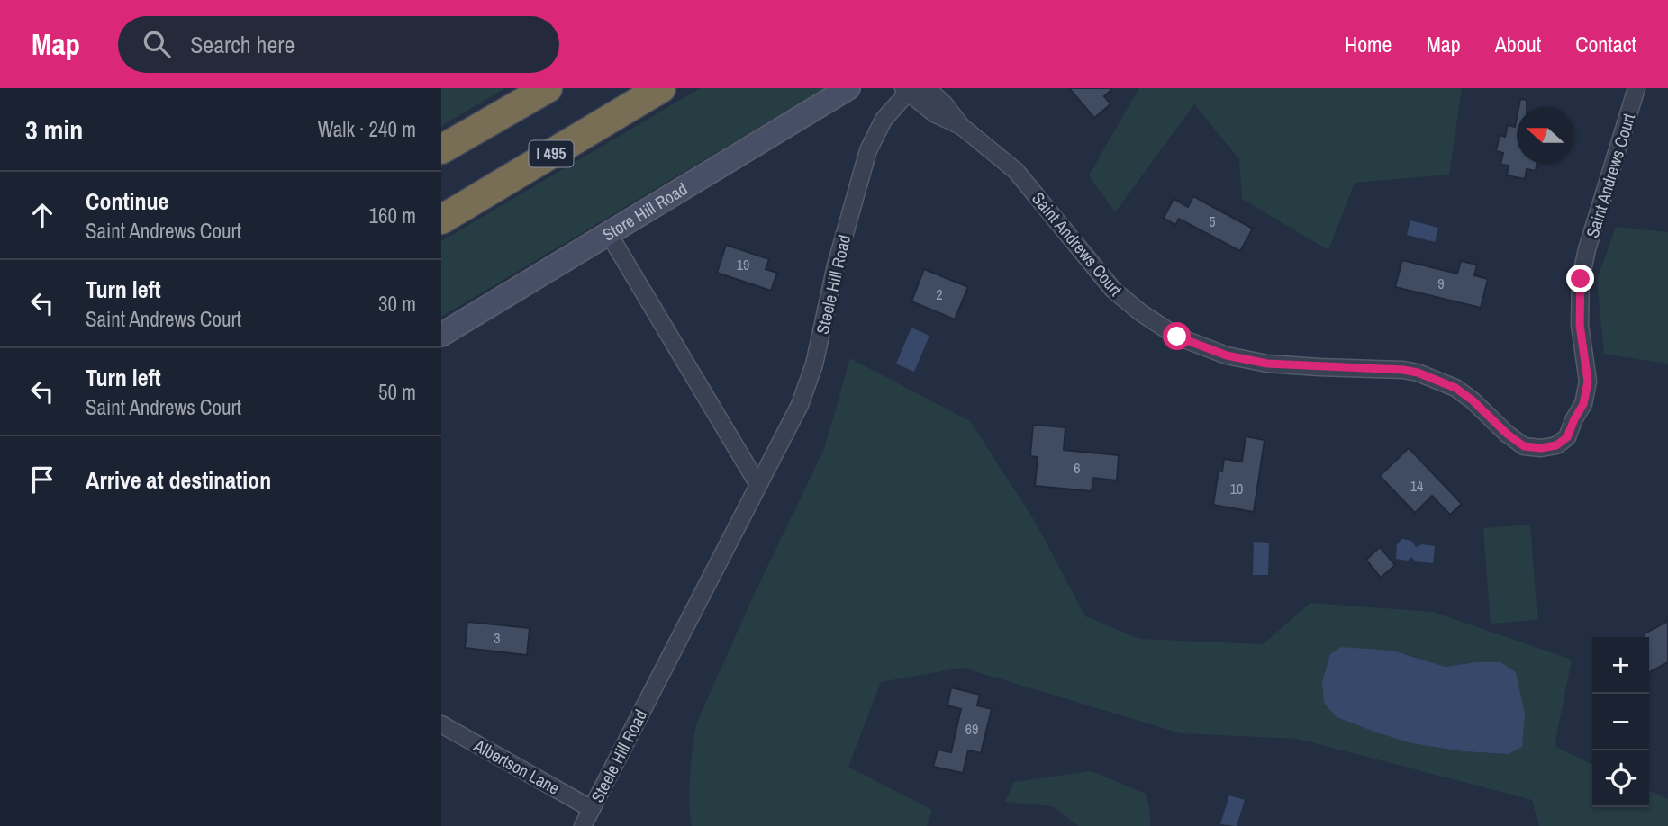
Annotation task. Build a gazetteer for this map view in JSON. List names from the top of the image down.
{
  "streets": {
    "highway": ["I 495"],
    "main road": ["Store Hill Road"],
    "street": ["Saint Andrews Court", "Steele Hill Road", "Albertson Lane"]
  },
  "crossings": [
    ["Saint Andrews Court", "Steele Hill Road"],
    ["Steele Hill Road", "Albertson Lane"]
  ],
  "house_numbers": [
    "5",
    "19",
    "9",
    "2",
    "6",
    "14",
    "10",
    "3",
    "69"
  ],
  "north": "left",
  "page": {
    "header": "Map",
    "search": "Search here",
    "nav": [
      "Home",
      "Map",
      "About",
      "Contact"
    ],
    "heading": ["3 min", "Walk · 240 m"],
    "list": [
      ["Continue", "Saint Andrews Court", "160 m"],
      ["Turn left", "Saint Andrews Court", "30 m"],
      ["Turn left", "Saint Andrews Court", "50 m"],
      "Arrive at destination"
    ],
    "map_buttons": ["+", "−"]
  }
}
